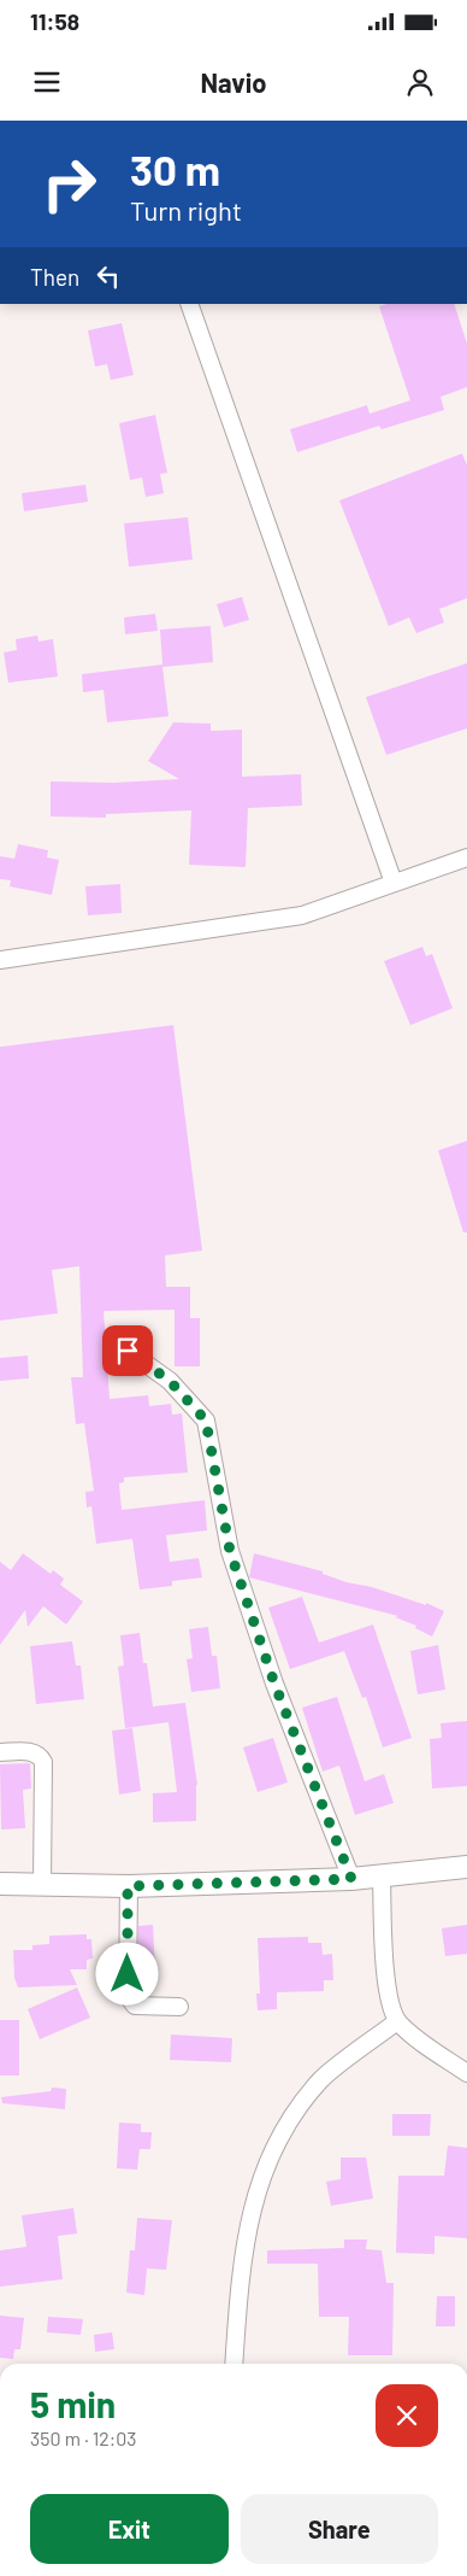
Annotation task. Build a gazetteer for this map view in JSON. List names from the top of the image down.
{
  "page": {
    "status": "11:58",
    "header": "Navio",
    "turn": ["30 m", "Turn right"],
    "then": "Then",
    "heading": ["5 min", "350 m · 12:03"],
    "buttons": ["Exit", "Share"]
  }
}
